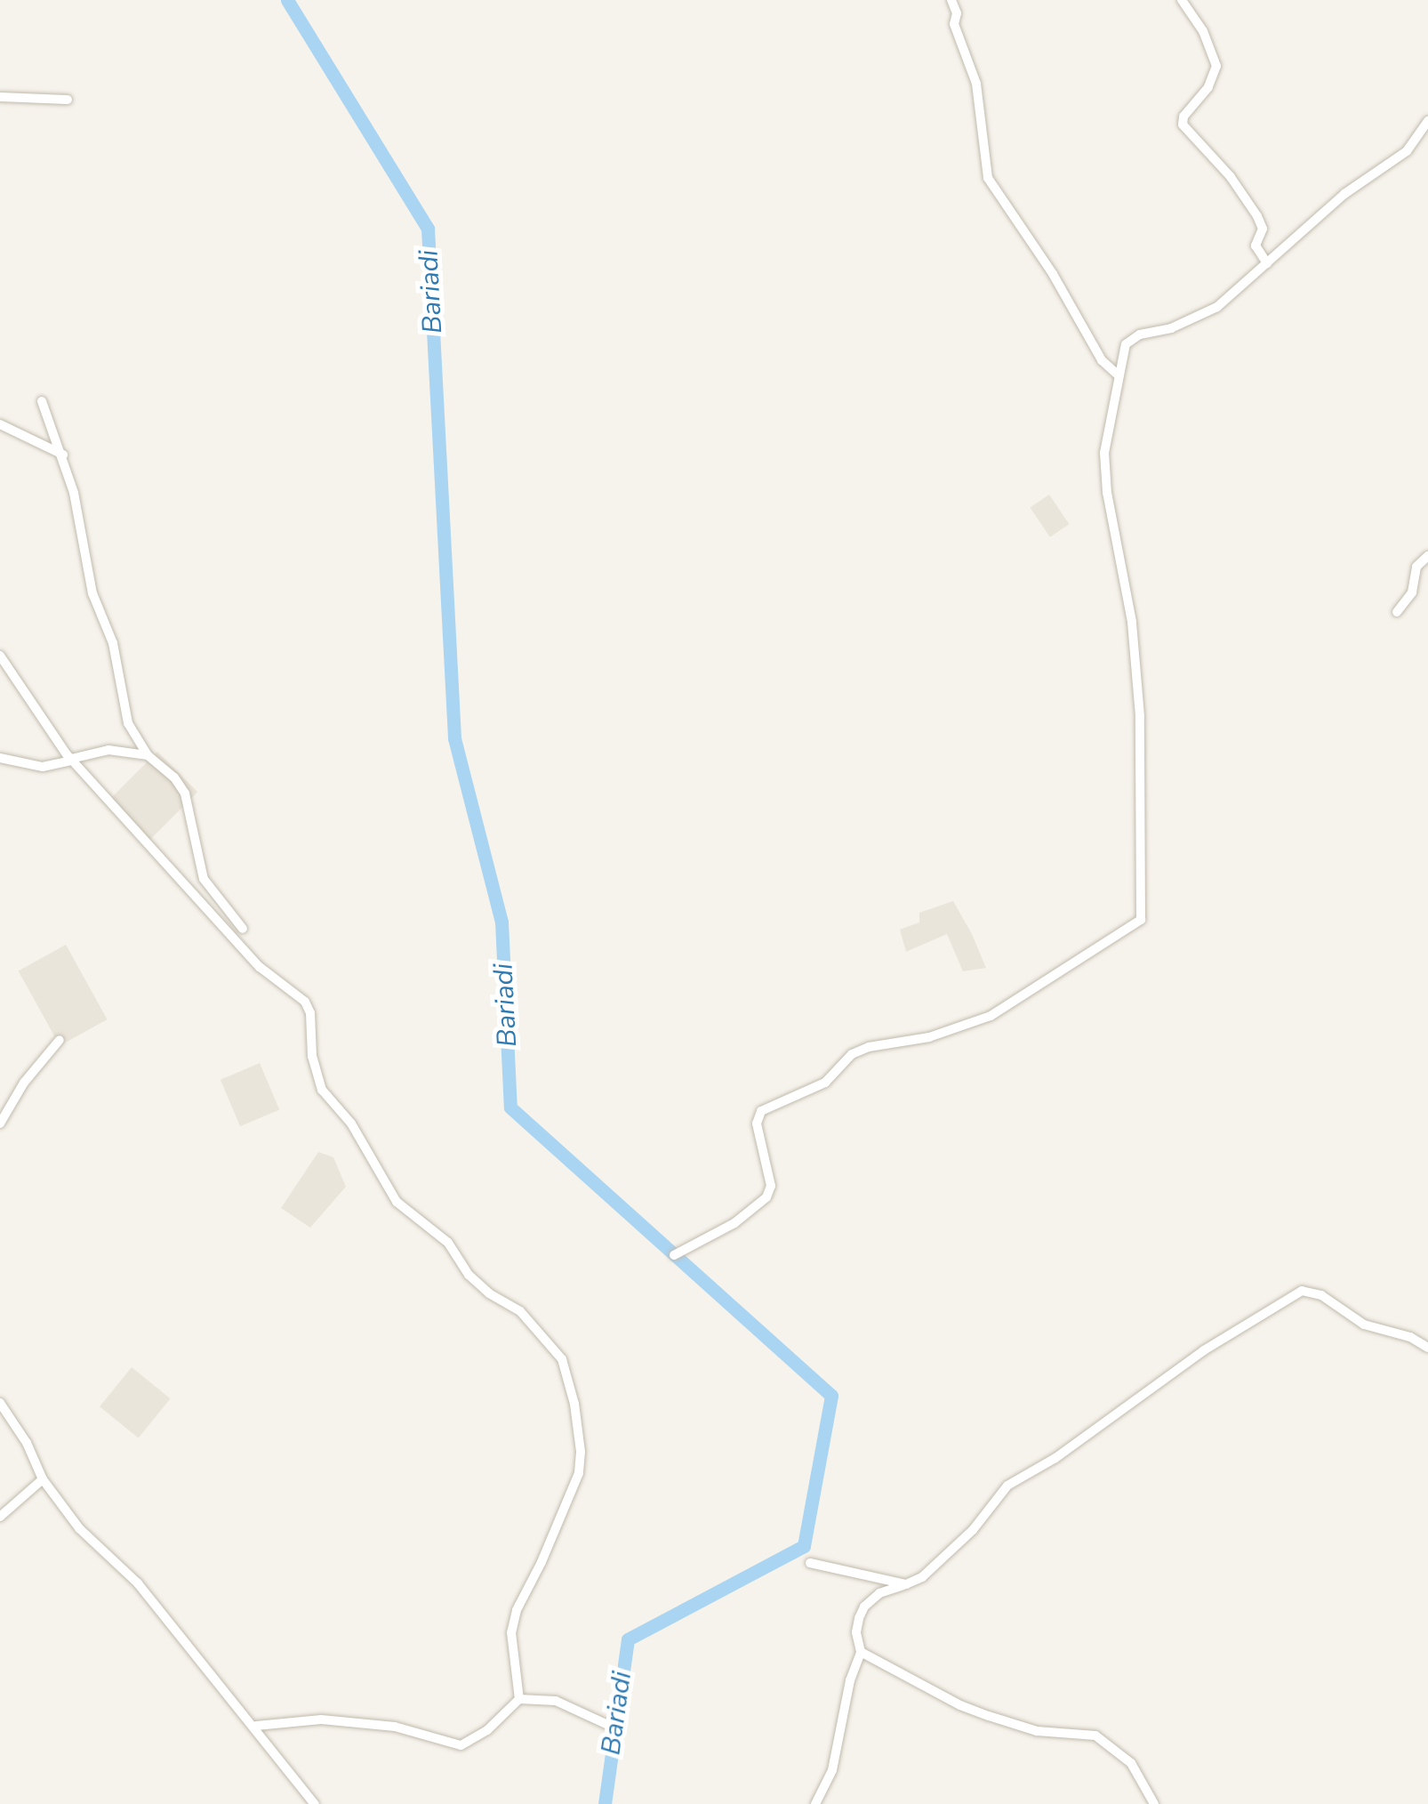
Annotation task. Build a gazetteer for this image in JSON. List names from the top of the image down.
{
  "water": ["Bariadi"]
}
